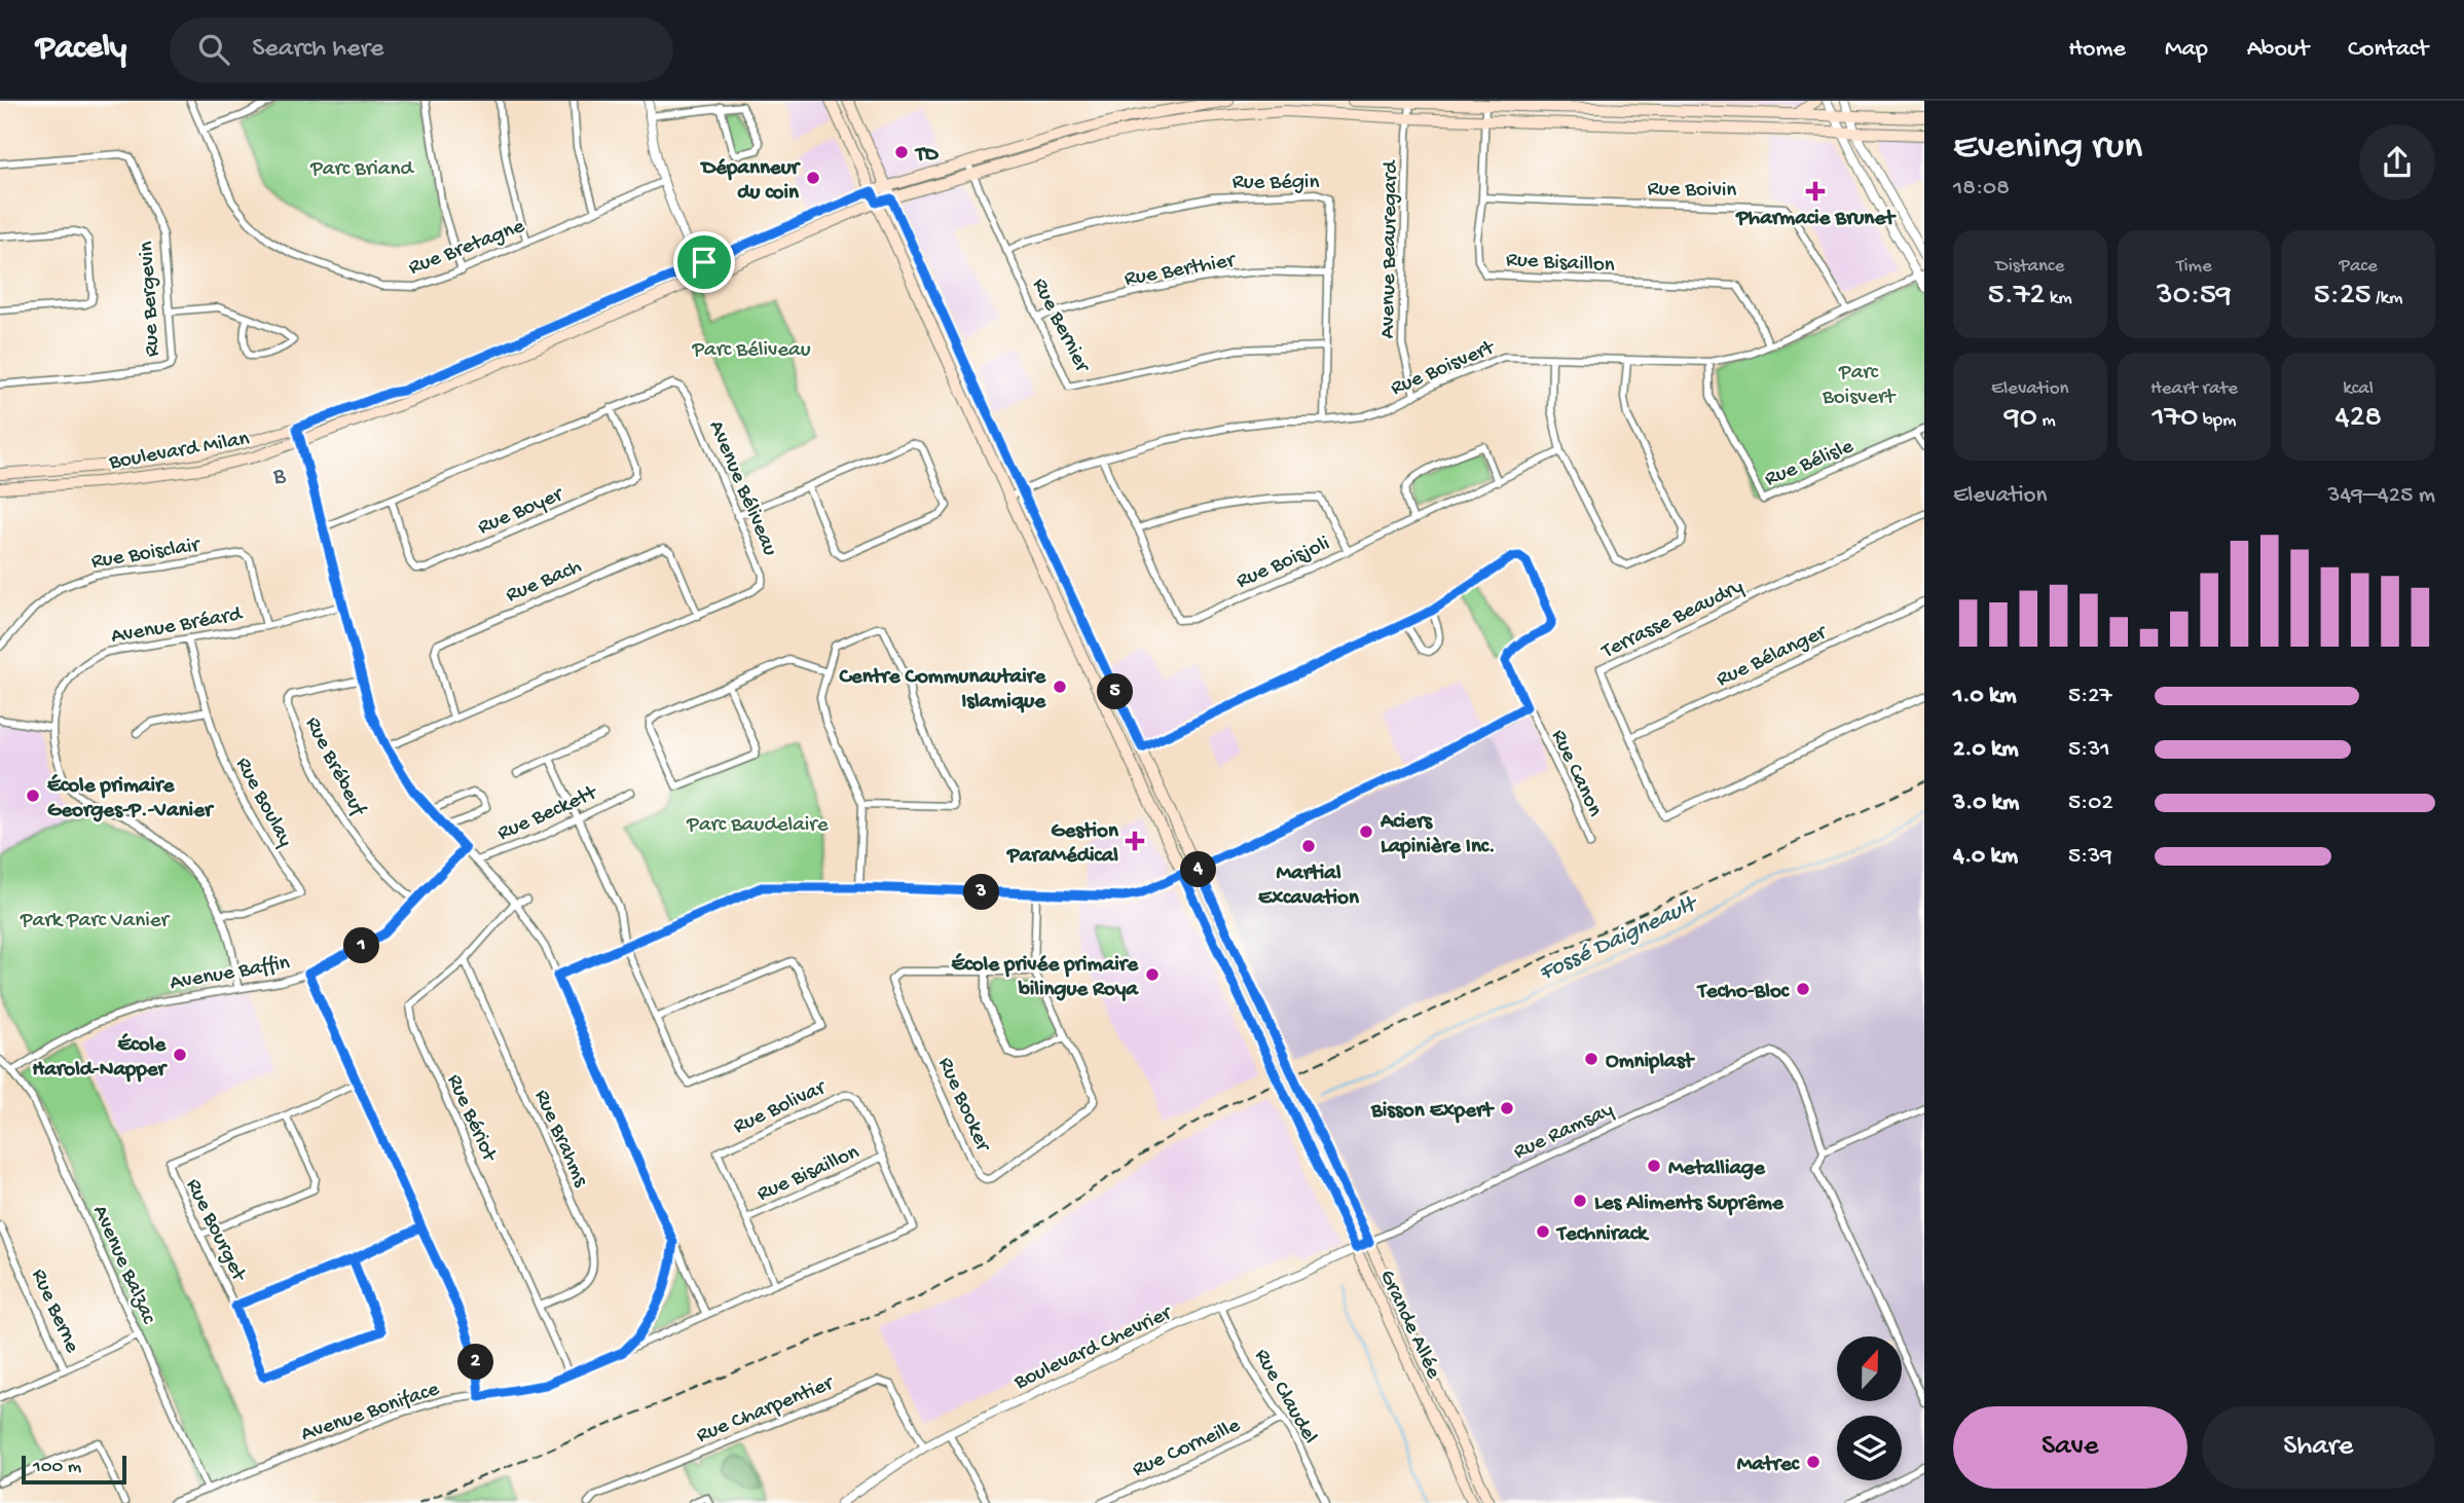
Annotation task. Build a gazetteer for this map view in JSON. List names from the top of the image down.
{
  "streets": {
    "main road": ["Boulevard Milan", "Grande Allée"],
    "street": [
      "Rue Bégin",
      "Rue Boivin",
      "Rue Bretagne",
      "Avenue Beauregard",
      "Rue Bisaillon",
      "Rue Berthier",
      "Rue Bergevin",
      "Rue Bernier",
      "Rue Boisvert",
      "Rue Bélisle",
      "Avenue Béliveau",
      "Rue Boyer",
      "Rue Boisclair",
      "Rue Boisjoli",
      "Rue Bach",
      "Terrasse Beaudry",
      "Avenue Bréard",
      "Rue Bélanger",
      "Rue Brébeuf",
      "Rue Canon",
      "Rue Boulay",
      "Rue Beckett",
      "Avenue Baffin",
      "Rue Booker",
      "Rue Bolivar",
      "Rue Bériot",
      "Rue Ramsay",
      "Rue Brahms",
      "Rue Bourget",
      "Avenue Balzac",
      "Rue Berne",
      "Boulevard Chevrier",
      "Rue Claudel",
      "Rue Charpentier",
      "Avenue Boniface",
      "Rue Corneille"
    ]
  },
  "crossings": [
    ["Rue Bégin", "Rue Berthier"],
    ["Rue Bégin", "Rue Bernier"],
    ["Rue Bégin", "Rue Boisvert"],
    ["Rue Boivin", "Rue Bisaillon"],
    ["Rue Boivin", "Rue Boisvert"],
    ["Avenue Beauregard", "Rue Boisvert"],
    ["Avenue Beauregard", "Boulevard Milan"],
    ["Rue Bisaillon", "Rue Boisvert"],
    ["Rue Bisaillon", "Boulevard Milan"],
    ["Rue Bisaillon", "Rue Bolivar"],
    ["Rue Berthier", "Rue Bernier"],
    ["Rue Bernier", "Boulevard Milan"],
    ["Rue Boisvert", "Rue Bélisle"],
    ["Rue Boisvert", "Rue Boisjoli"],
    ["Rue Boisvert", "Grande Allée"],
    ["Boulevard Milan", "Grande Allée"],
    ["Avenue Béliveau", "Rue Boyer"],
    ["Avenue Béliveau", "Rue Bach"],
    ["Rue Boisclair", "Avenue Bréard"],
    ["Terrasse Beaudry", "Rue Bélanger"],
    ["Avenue Bréard", "Rue Boulay"],
    ["Avenue Bréard", "Avenue Baffin"],
    ["Rue Brébeuf", "Avenue Baffin"],
    ["Rue Canon", "Grande Allée"],
    ["Avenue Baffin", "Avenue Balzac"],
    ["Rue Bolivar", "Avenue Boniface"],
    ["Rue Bériot", "Rue Brahms"],
    ["Rue Bériot", "Avenue Boniface"],
    ["Rue Ramsay", "Grande Allée"],
    ["Rue Ramsay", "Boulevard Chevrier"],
    ["Avenue Balzac", "Avenue Boniface"],
    ["Grande Allée", "Boulevard Chevrier"],
    ["Boulevard Chevrier", "Rue Claudel"],
    ["Boulevard Chevrier", "Rue Charpentier"],
    ["Rue Claudel", "Rue Corneille"]
  ],
  "districts": ["B"],
  "water": ["Fossé Daigneault"],
  "parks": [
    "Parc Briand",
    "Parc Béliveau",
    "Parc Boisvert",
    "Parc Baudelaire",
    "Park Parc Vanier"
  ],
  "places": {
    "other": [
      "TD",
      "Dépanneur du coin",
      "Centre Communautaire Islamique",
      "École primaire Georges-P.-Vanier",
      "Aciers Lapinière Inc.",
      "Martial Excavation",
      "École privée primaire bilingue Roya",
      "Techo-Bloc",
      "École Harold-Napper",
      "Omniplast",
      "Bisson Expert",
      "Metalliage",
      "Les Aliments Suprême",
      "Technirack",
      "Matrec"
    ],
    "health": ["Pharmacie Brunet", "Gestion ParaMédical"]
  },
  "scale_bar": "100 m",
  "north": "top",
  "page": {
    "header": "Pacely",
    "search": "Search here",
    "nav": [
      "Home",
      "Map",
      "About",
      "Contact"
    ],
    "heading": ["Evening run", "18:08"],
    "stats": [
      ["Distance", "5.72 km"],
      ["Time", "30:59"],
      ["Pace", "5:25 /km"],
      ["Elevation", "90 m"],
      ["Heart rate", "170 bpm"],
      ["kcal", "428"]
    ],
    "chart": ["Elevation", "349–425 m"],
    "list": [
      {
        "name": "1.0 km",
        "note": "5:27"
      },
      {
        "name": "2.0 km",
        "note": "5:31"
      },
      {
        "name": "3.0 km",
        "note": "5:02"
      },
      {
        "name": "4.0 km",
        "note": "5:39"
      }
    ],
    "pins": [
      "5",
      "4",
      "3",
      "1",
      "2"
    ],
    "buttons": ["Save", "Share"],
    "scale": "100 m"
  }
}
